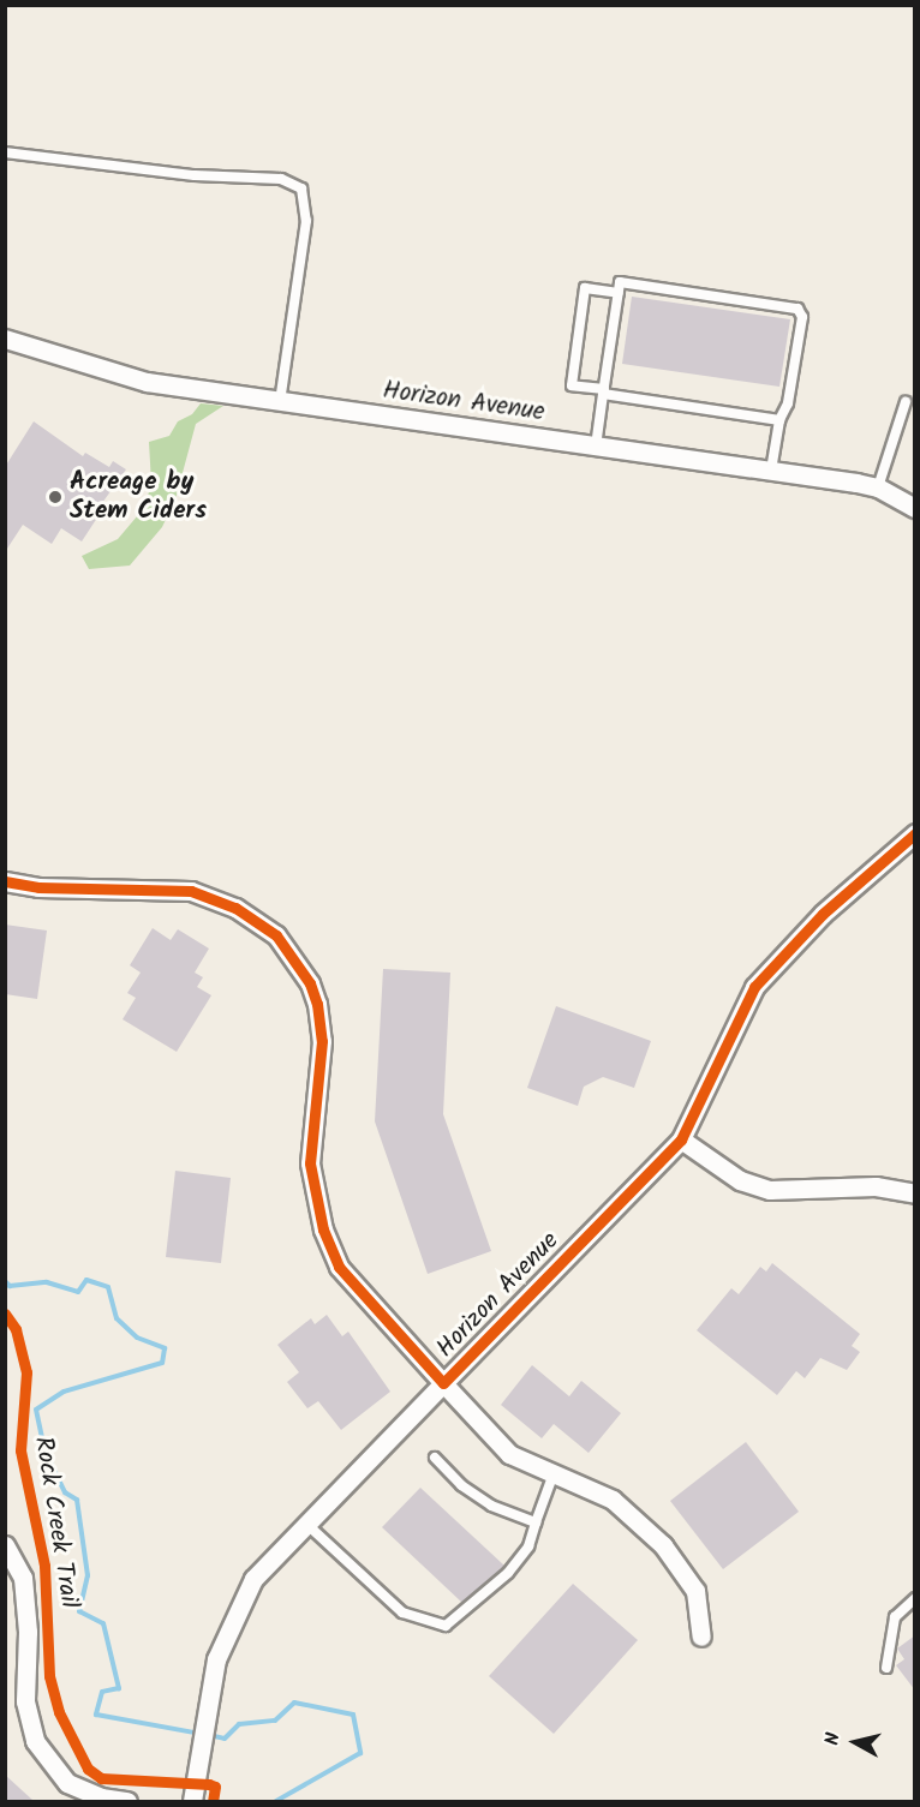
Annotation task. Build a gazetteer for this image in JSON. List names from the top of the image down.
{
  "streets": {
    "street": ["Horizon Avenue"],
    "cycle path": ["Rock Creek Trail"]
  },
  "places": ["Acreage by Stem Ciders"],
  "north": "left"
}
